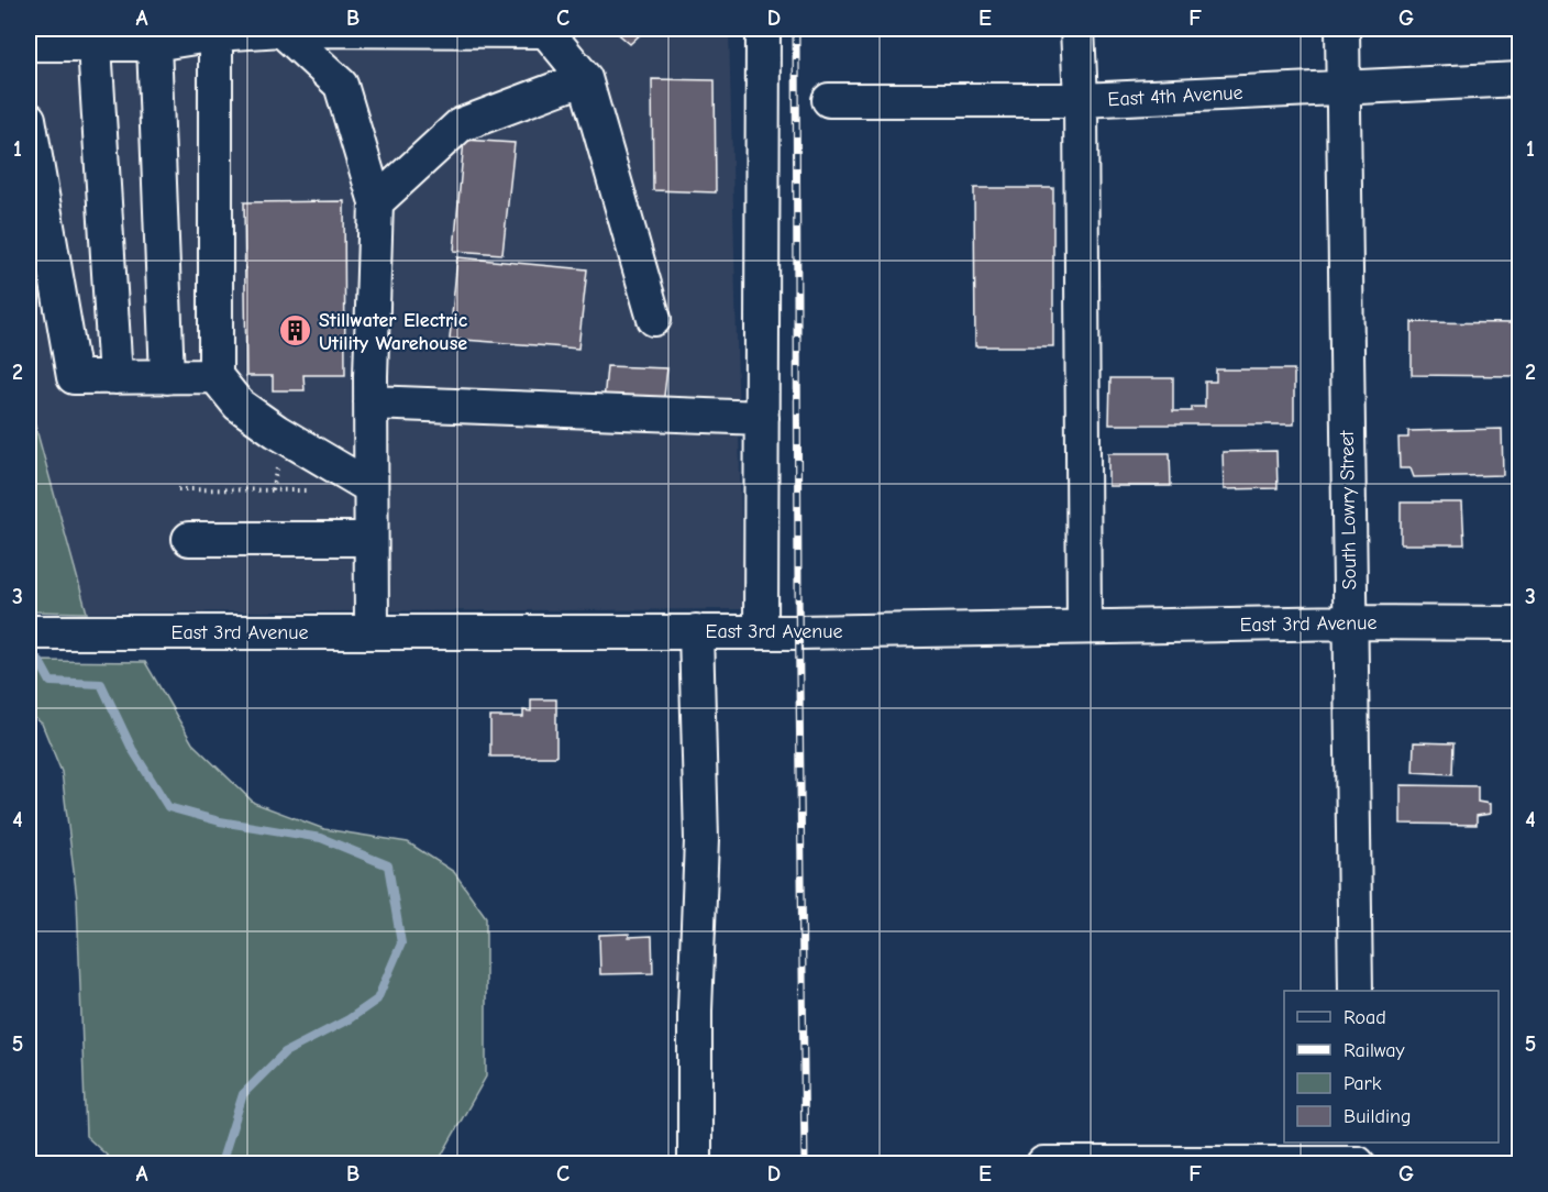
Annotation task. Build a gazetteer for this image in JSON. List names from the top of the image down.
{
  "streets": {
    "street": ["East 4th Avenue", "South Lowry Street", "East 3rd Avenue"]
  },
  "crossings": [
    ["East 4th Avenue", "South Lowry Street"],
    ["South Lowry Street", "East 3rd Avenue"]
  ],
  "places": {
    "building": ["Stillwater Electric Utility Warehouse"]
  },
  "legend": [
    "Road",
    "Railway",
    "Park",
    "Building"
  ],
  "grid": {
    "columns": [
      "A",
      "B",
      "C",
      "D",
      "E",
      "F",
      "G"
    ],
    "rows": [
      "1",
      "2",
      "3",
      "4",
      "5"
    ]
  }
}
